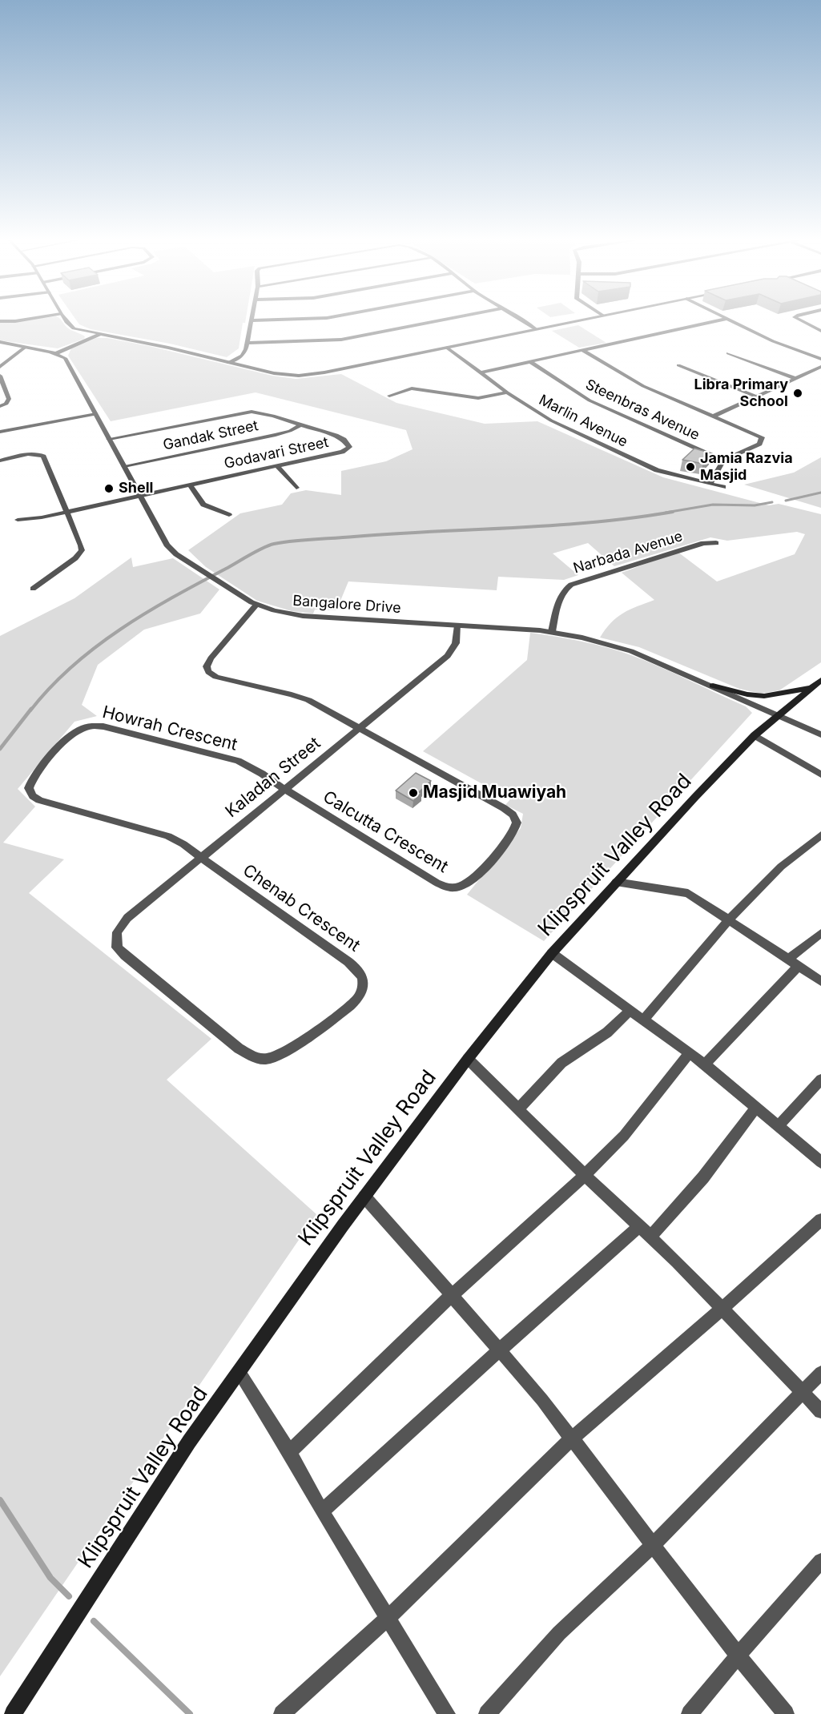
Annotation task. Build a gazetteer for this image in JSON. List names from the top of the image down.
{
  "streets": {
    "main road": ["Klipspruit Valley Road"],
    "street": [
      "Steenbras Avenue",
      "Marlin Avenue",
      "Gandak Street",
      "Godavari Street",
      "Narbada Avenue",
      "Bangalore Drive",
      "Howrah Crescent",
      "Kaladan Street",
      "Calcutta Crescent",
      "Chenab Crescent"
    ]
  },
  "crossings": [
    ["Gandak Street", "Godavari Street"],
    ["Gandak Street", "Bangalore Drive"],
    ["Godavari Street", "Bangalore Drive"],
    ["Narbada Avenue", "Bangalore Drive"],
    ["Bangalore Drive", "Kaladan Street"],
    ["Bangalore Drive", "Klipspruit Valley Road"],
    ["Howrah Crescent", "Kaladan Street"],
    ["Howrah Crescent", "Calcutta Crescent"],
    ["Howrah Crescent", "Chenab Crescent"],
    ["Kaladan Street", "Calcutta Crescent"],
    ["Kaladan Street", "Chenab Crescent"]
  ],
  "places": [
    "Libra Primary School",
    "Jamia Razvia Masjid",
    "Shell",
    "Masjid Muawiyah"
  ]
}
